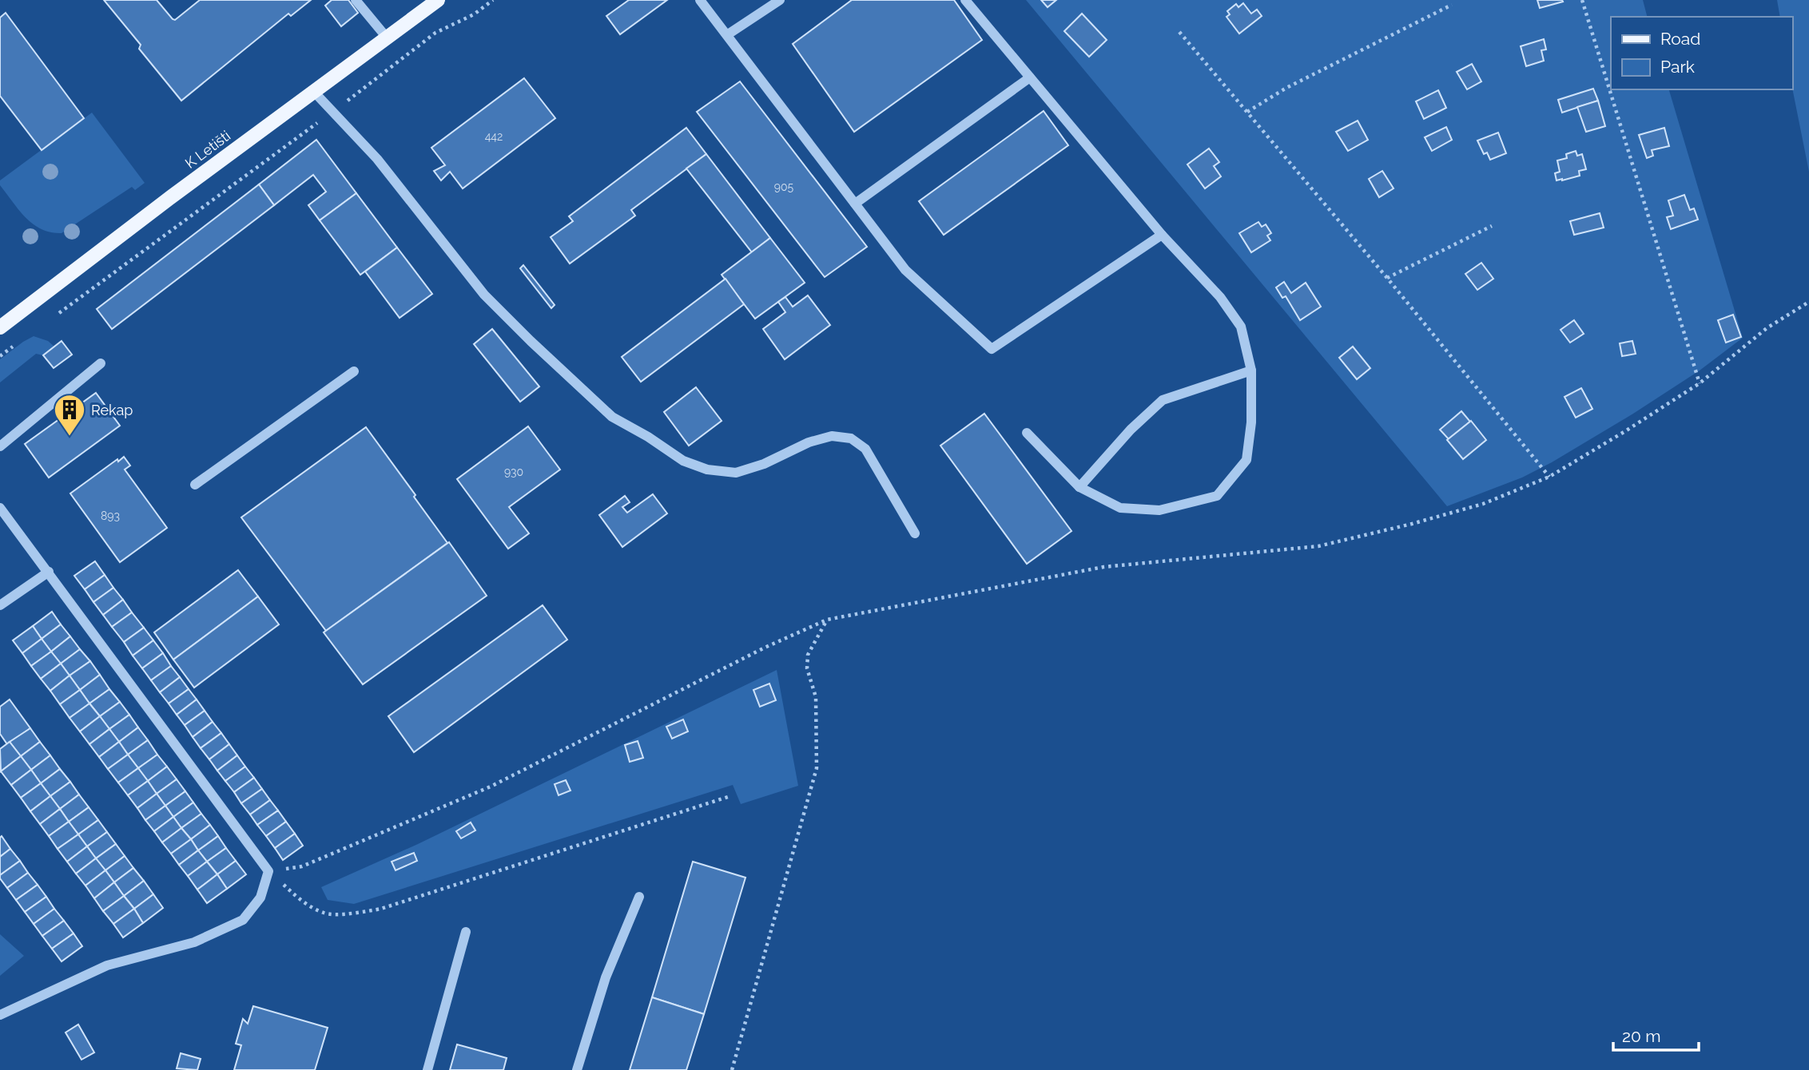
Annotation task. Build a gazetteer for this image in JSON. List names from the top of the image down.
{
  "streets": {
    "main road": ["K Letišti"]
  },
  "places": {
    "building": ["Rekap"]
  },
  "house_numbers": [
    "442",
    "905",
    "930",
    "893"
  ],
  "legend": ["Road", "Park"],
  "scale_bar": "20 m"
}
